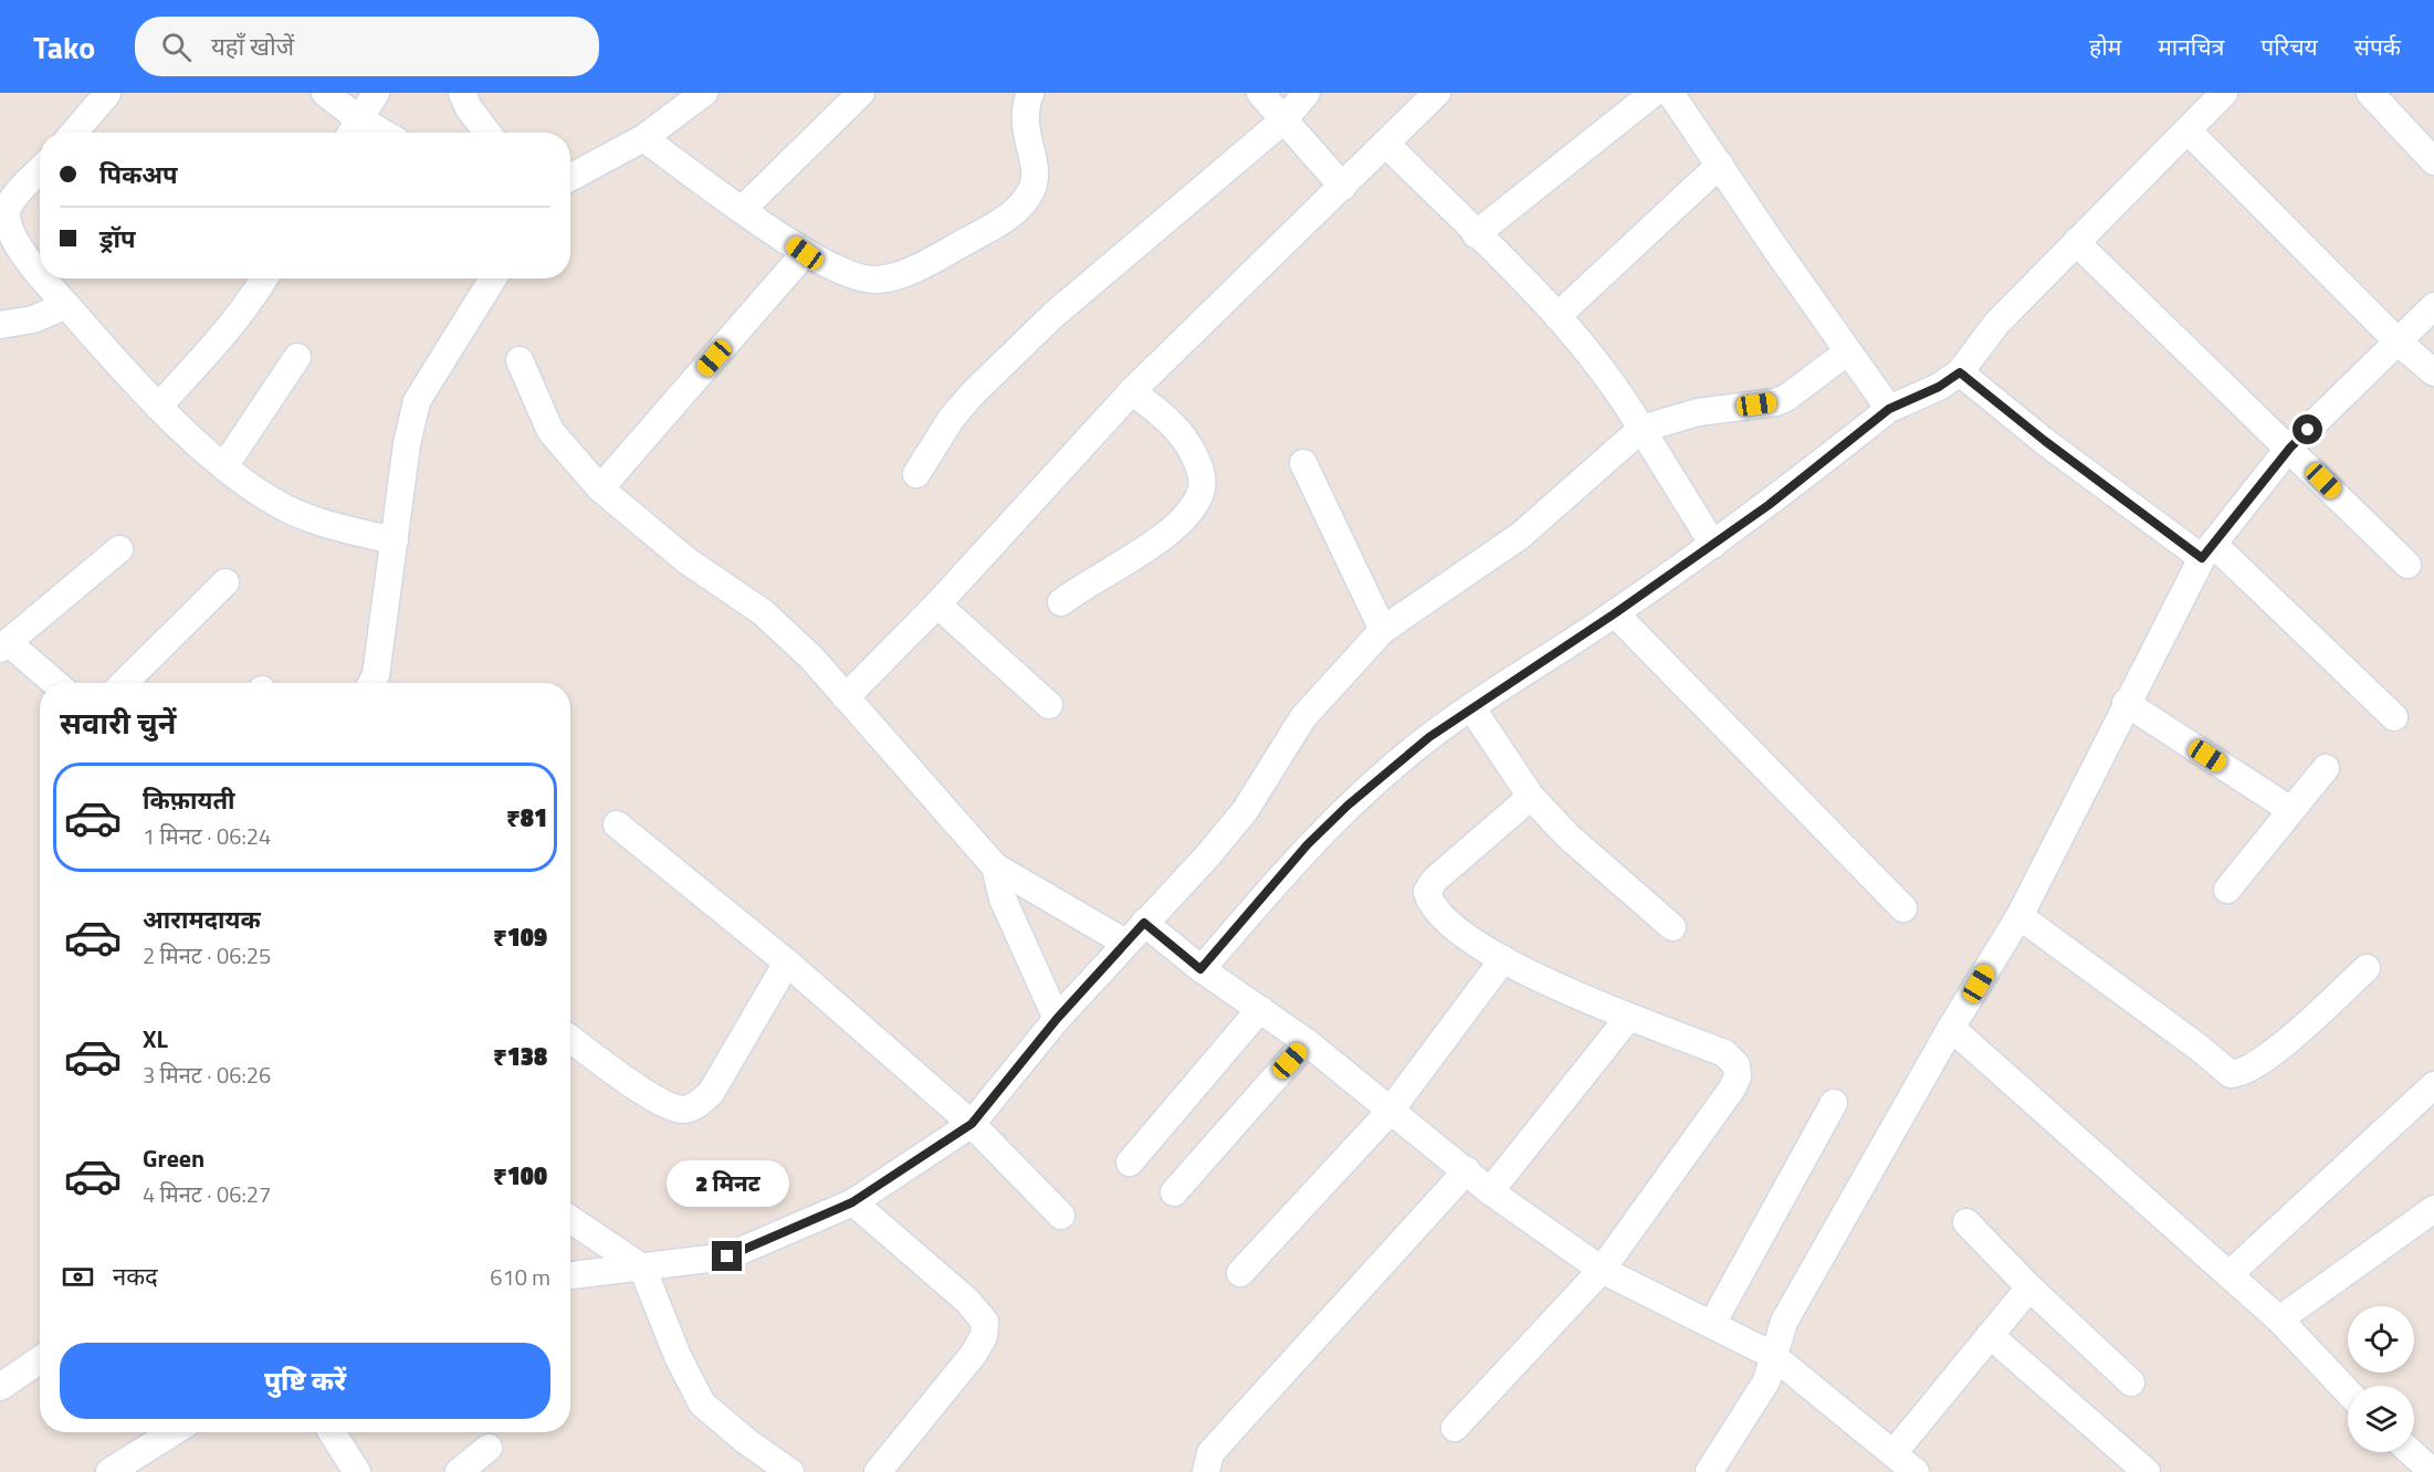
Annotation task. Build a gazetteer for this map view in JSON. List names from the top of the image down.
{
  "page": {
    "header": "Tako",
    "search": "यहाँ खोजें",
    "nav": [
      "होम",
      "मानचित्र",
      "परिचय",
      "संपर्क"
    ],
    "banner": ["पिकअप", "ड्रॉप"],
    "heading": "सवारी चुनें",
    "list": [
      {
        "name": "किफ़ायती",
        "note": "1 मिनट · 06:24",
        "value": "₹81"
      },
      {
        "name": "आरामदायक",
        "note": "2 मिनट · 06:25",
        "value": "₹109"
      },
      {
        "name": "XL",
        "note": "3 मिनट · 06:26",
        "value": "₹138"
      },
      {
        "name": "Green",
        "note": "4 मिनट · 06:27",
        "value": "₹100"
      }
    ],
    "bubble": "2 मिनट",
    "pay": ["नकद", "610 m"],
    "buttons": "पुष्टि करें"
  }
}
